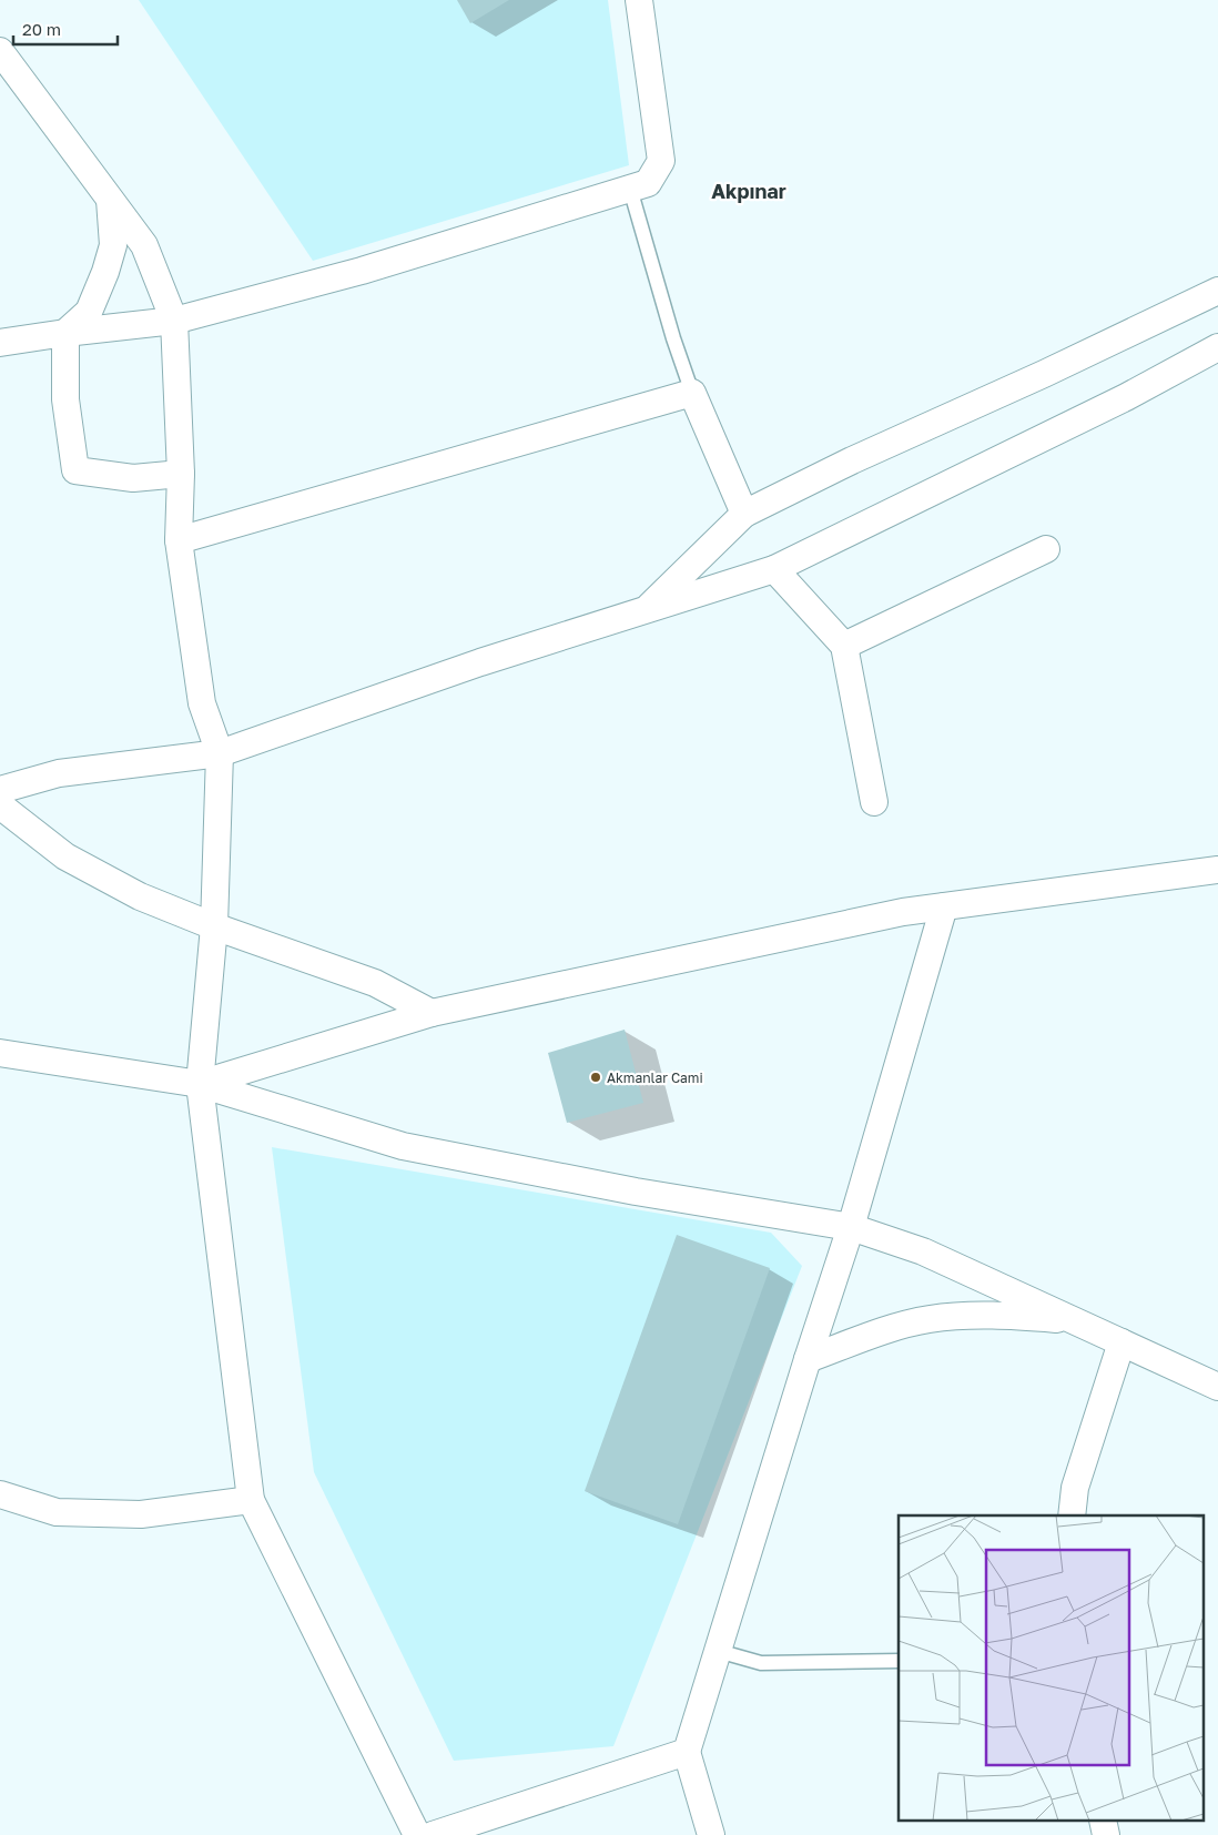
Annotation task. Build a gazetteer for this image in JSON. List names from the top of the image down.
{
  "districts": ["Akpınar"],
  "places": ["Akmanlar Cami"],
  "scale_bar": "20 m"
}
